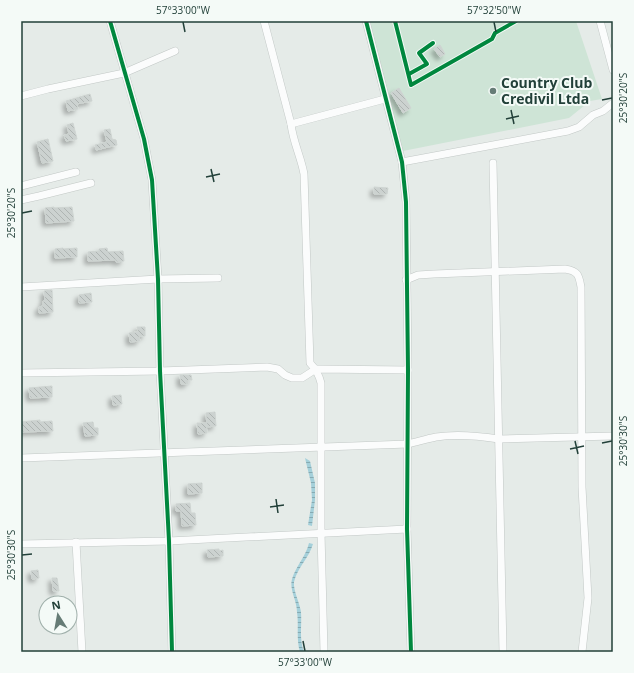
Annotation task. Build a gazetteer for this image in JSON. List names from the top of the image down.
{
  "places": ["Country Club Credivil Ltda"],
  "north": "top",
  "coordinates": [
    "57°33'00\"W",
    "57°32'50\"W",
    "25°30'20\"S",
    "25°30'30\"S"
  ]
}
